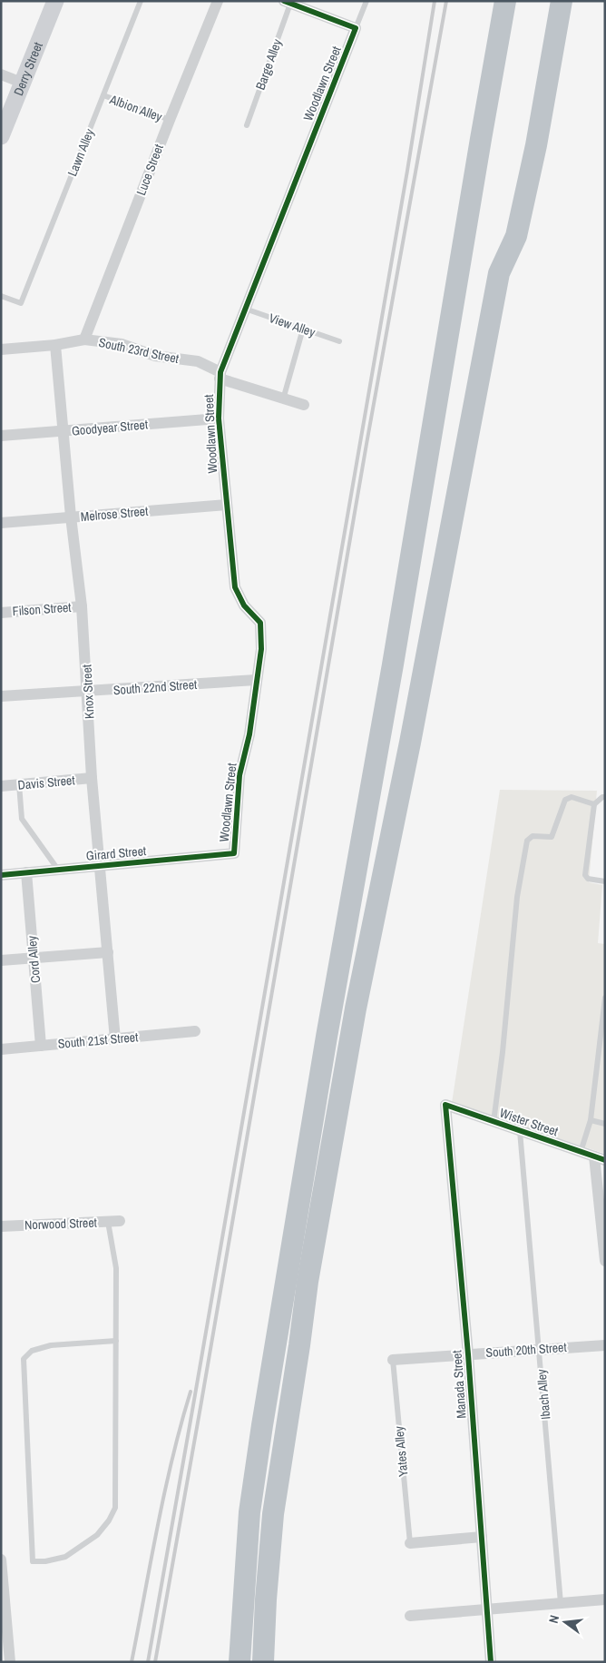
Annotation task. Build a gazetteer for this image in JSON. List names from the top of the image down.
{
  "streets": {
    "main road": ["Derry Street"],
    "street": [
      "Woodlawn Street",
      "Luce Street",
      "South 23rd Street",
      "Goodyear Street",
      "Melrose Street",
      "Filson Street",
      "South 22nd Street",
      "Knox Street",
      "Davis Street",
      "Girard Street",
      "Cord Alley",
      "South 21st Street",
      "Wister Street",
      "Norwood Street",
      "South 20th Street",
      "Manada Street"
    ],
    "lane": [
      "Barge Alley",
      "Albion Alley",
      "Lawn Alley",
      "View Alley",
      "Ibach Alley",
      "Yates Alley"
    ]
  },
  "crossings": [
    ["Woodlawn Street", "View Alley"],
    ["Woodlawn Street", "South 23rd Street"],
    ["Woodlawn Street", "Goodyear Street"],
    ["Woodlawn Street", "Melrose Street"],
    ["Woodlawn Street", "South 22nd Street"],
    ["Woodlawn Street", "Girard Street"],
    ["Albion Alley", "Lawn Alley"],
    ["Albion Alley", "Luce Street"],
    ["Luce Street", "South 23rd Street"],
    ["South 23rd Street", "Knox Street"],
    ["Goodyear Street", "Knox Street"],
    ["Melrose Street", "Knox Street"],
    ["Filson Street", "Knox Street"],
    ["South 22nd Street", "Knox Street"],
    ["Knox Street", "Davis Street"],
    ["Knox Street", "Girard Street"],
    ["Knox Street", "South 21st Street"],
    ["Girard Street", "Cord Alley"],
    ["Cord Alley", "South 21st Street"],
    ["Wister Street", "Manada Street"],
    ["Wister Street", "Ibach Alley"],
    ["South 20th Street", "Manada Street"],
    ["South 20th Street", "Ibach Alley"],
    ["South 20th Street", "Yates Alley"]
  ],
  "north": "left"
}
